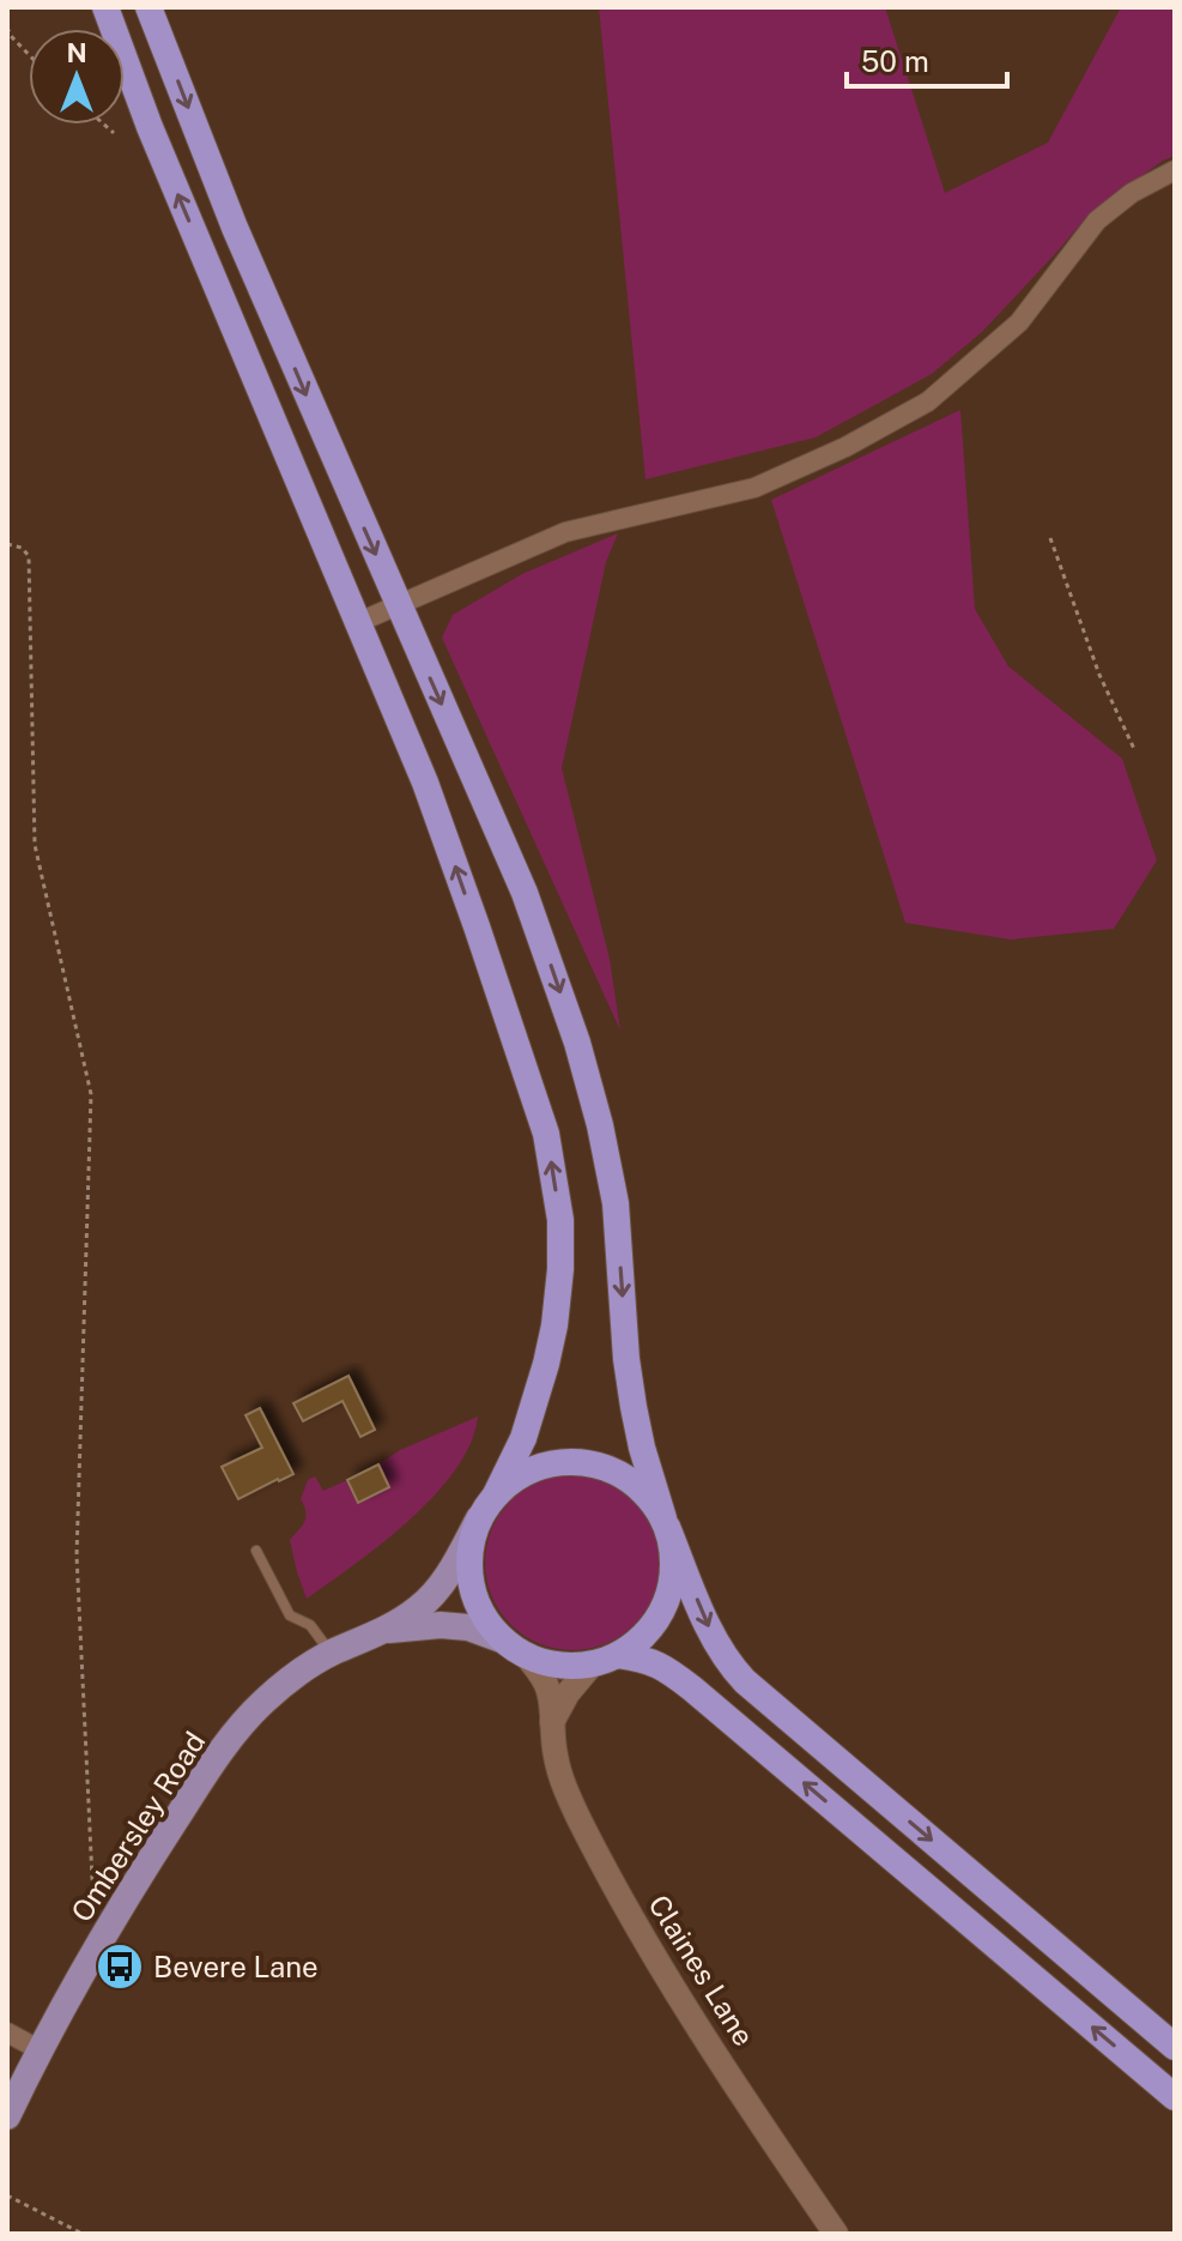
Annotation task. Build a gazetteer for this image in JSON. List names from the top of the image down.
{
  "streets": {
    "main road": ["Ombersley Road"],
    "street": ["Claines Lane"]
  },
  "crossings": [
    ["Ombersley Road", "Claines Lane"]
  ],
  "places": {
    "bus stop": ["Bevere Lane"]
  },
  "scale_bar": "50 m",
  "north": "top"
}
